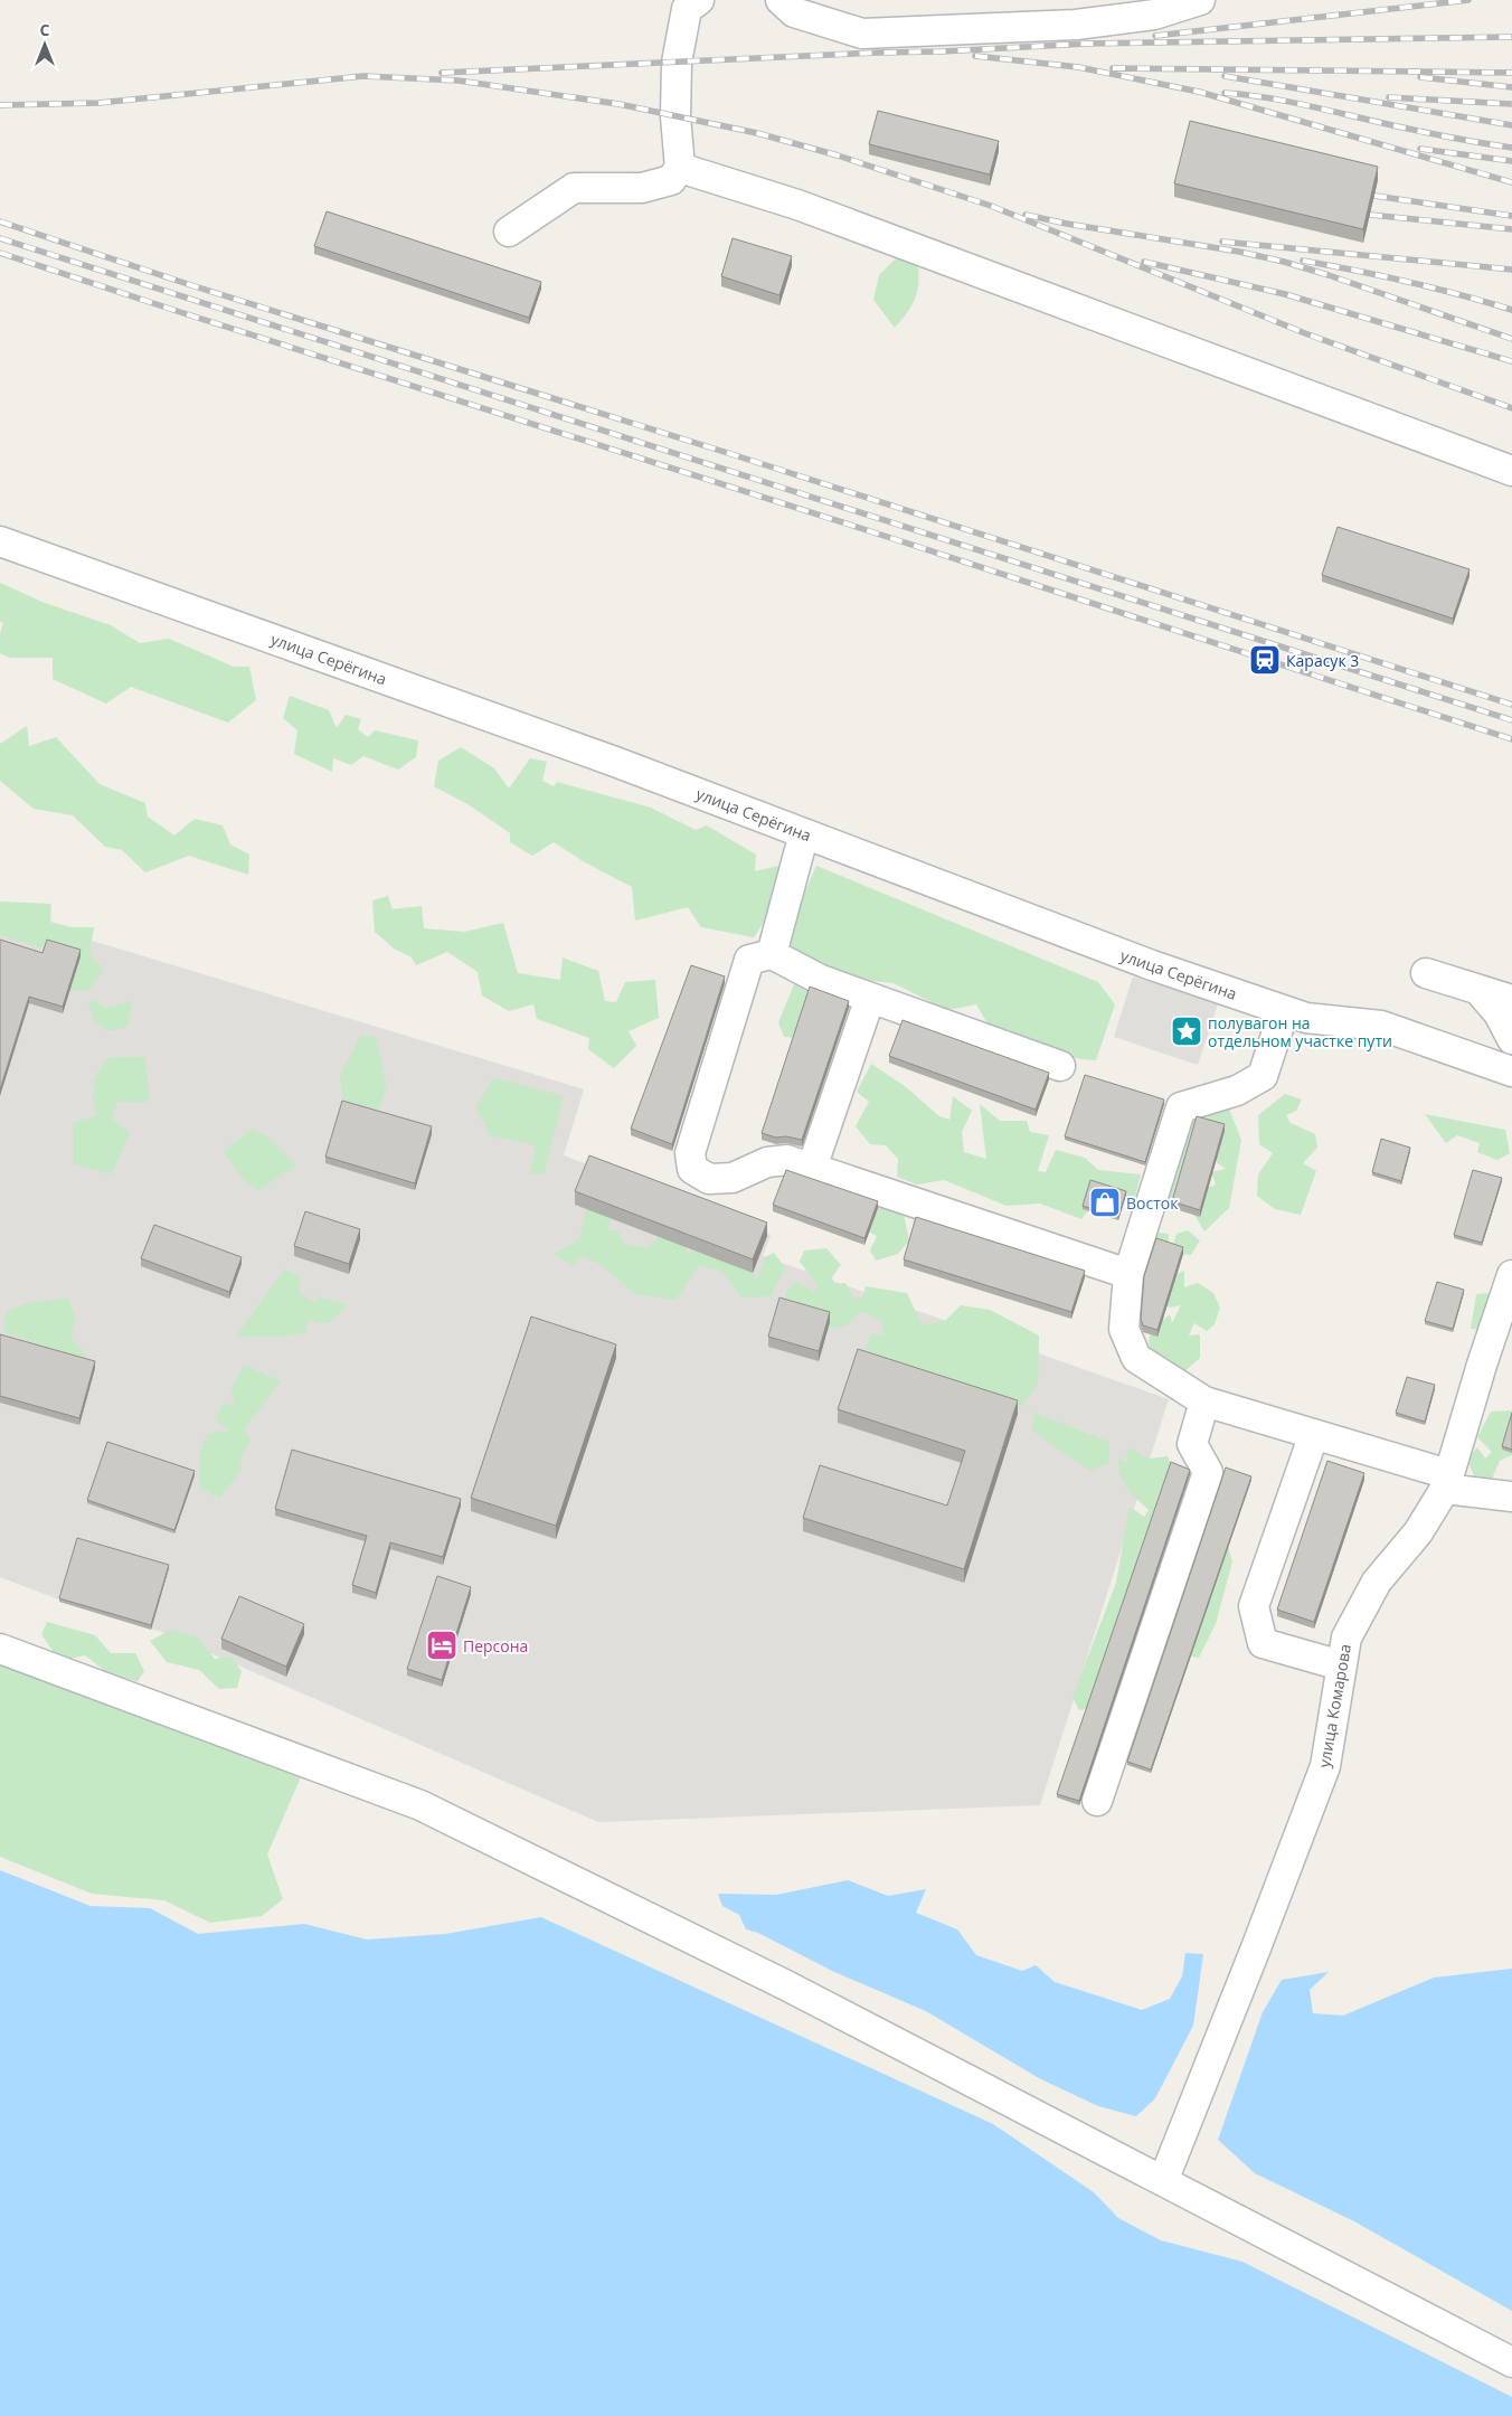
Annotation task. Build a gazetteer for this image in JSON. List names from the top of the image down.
{
  "streets": {
    "street": ["улица Серёгина", "улица Комарова"]
  },
  "places": {
    "station": ["Карасук 3"],
    "place": ["полувагон на отдельном участке пути"],
    "shop": ["Восток"],
    "hotel": ["Персона"]
  },
  "north": "top"
}
